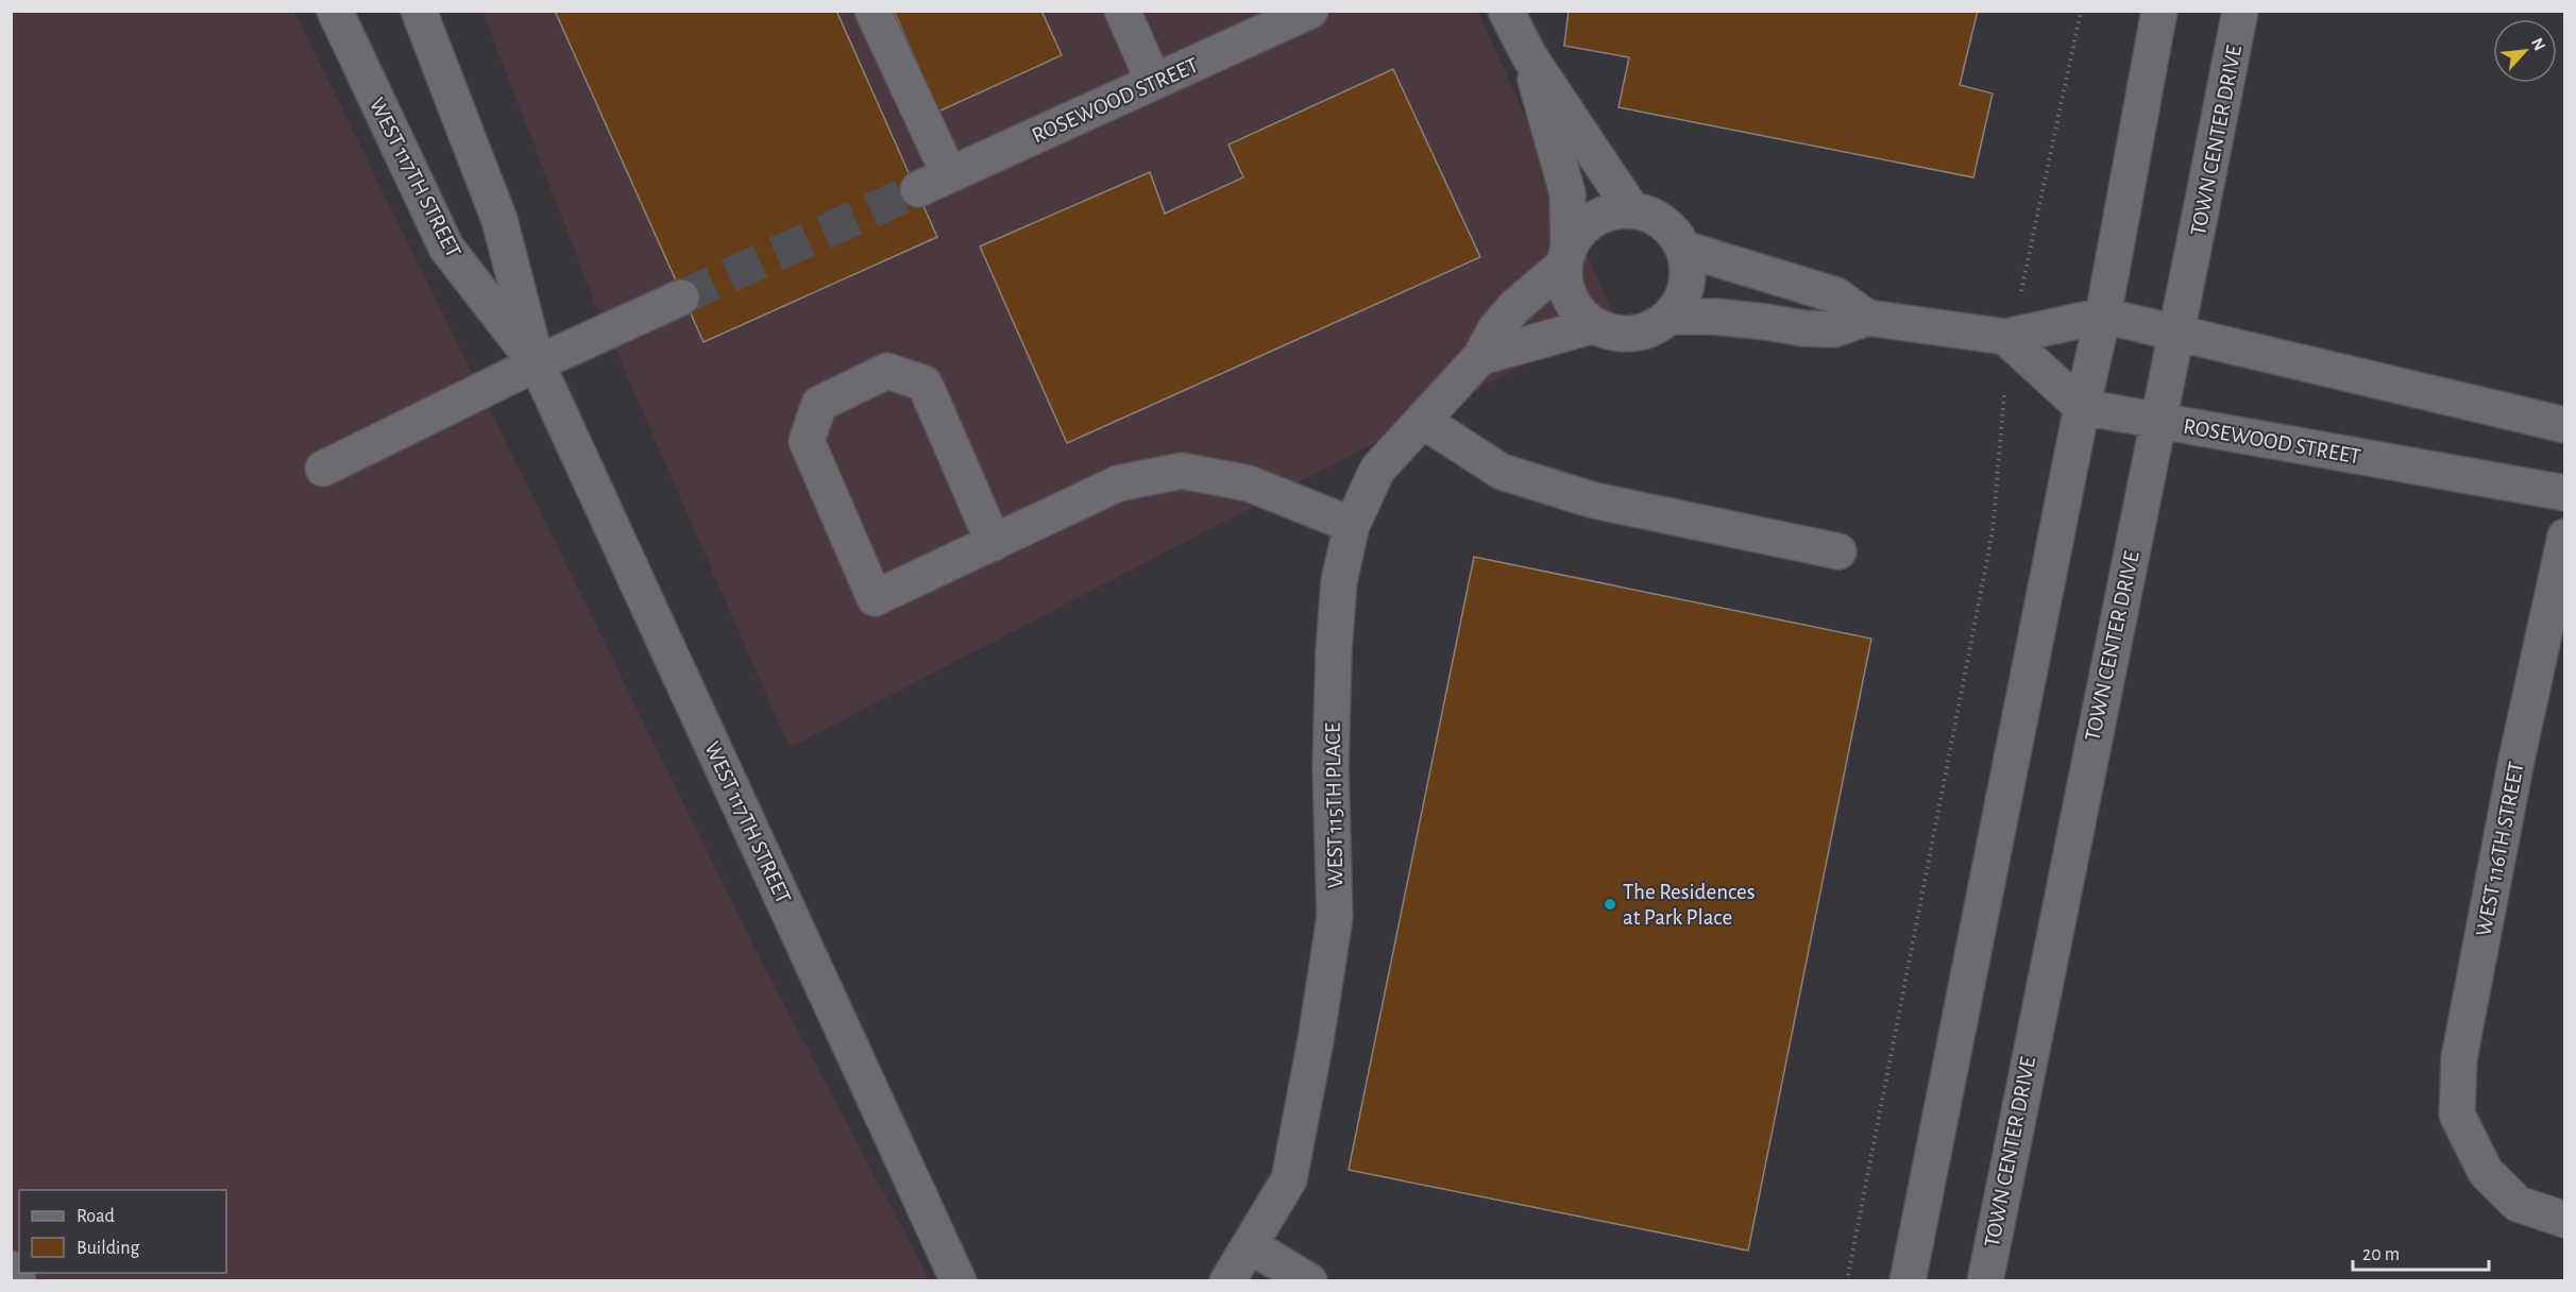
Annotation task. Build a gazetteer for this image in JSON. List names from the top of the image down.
{
  "streets": {
    "street": [
      "ROSEWOOD STREET",
      "TOWN CENTER DRIVE",
      "WEST 117TH STREET",
      "WEST 115TH PLACE",
      "WEST 116TH STREET"
    ]
  },
  "crossings": [
    ["ROSEWOOD STREET", "TOWN CENTER DRIVE"]
  ],
  "places": ["The Residences at Park Place"],
  "legend": ["Road", "Building"],
  "scale_bar": "20 m",
  "north": "top right"
}
